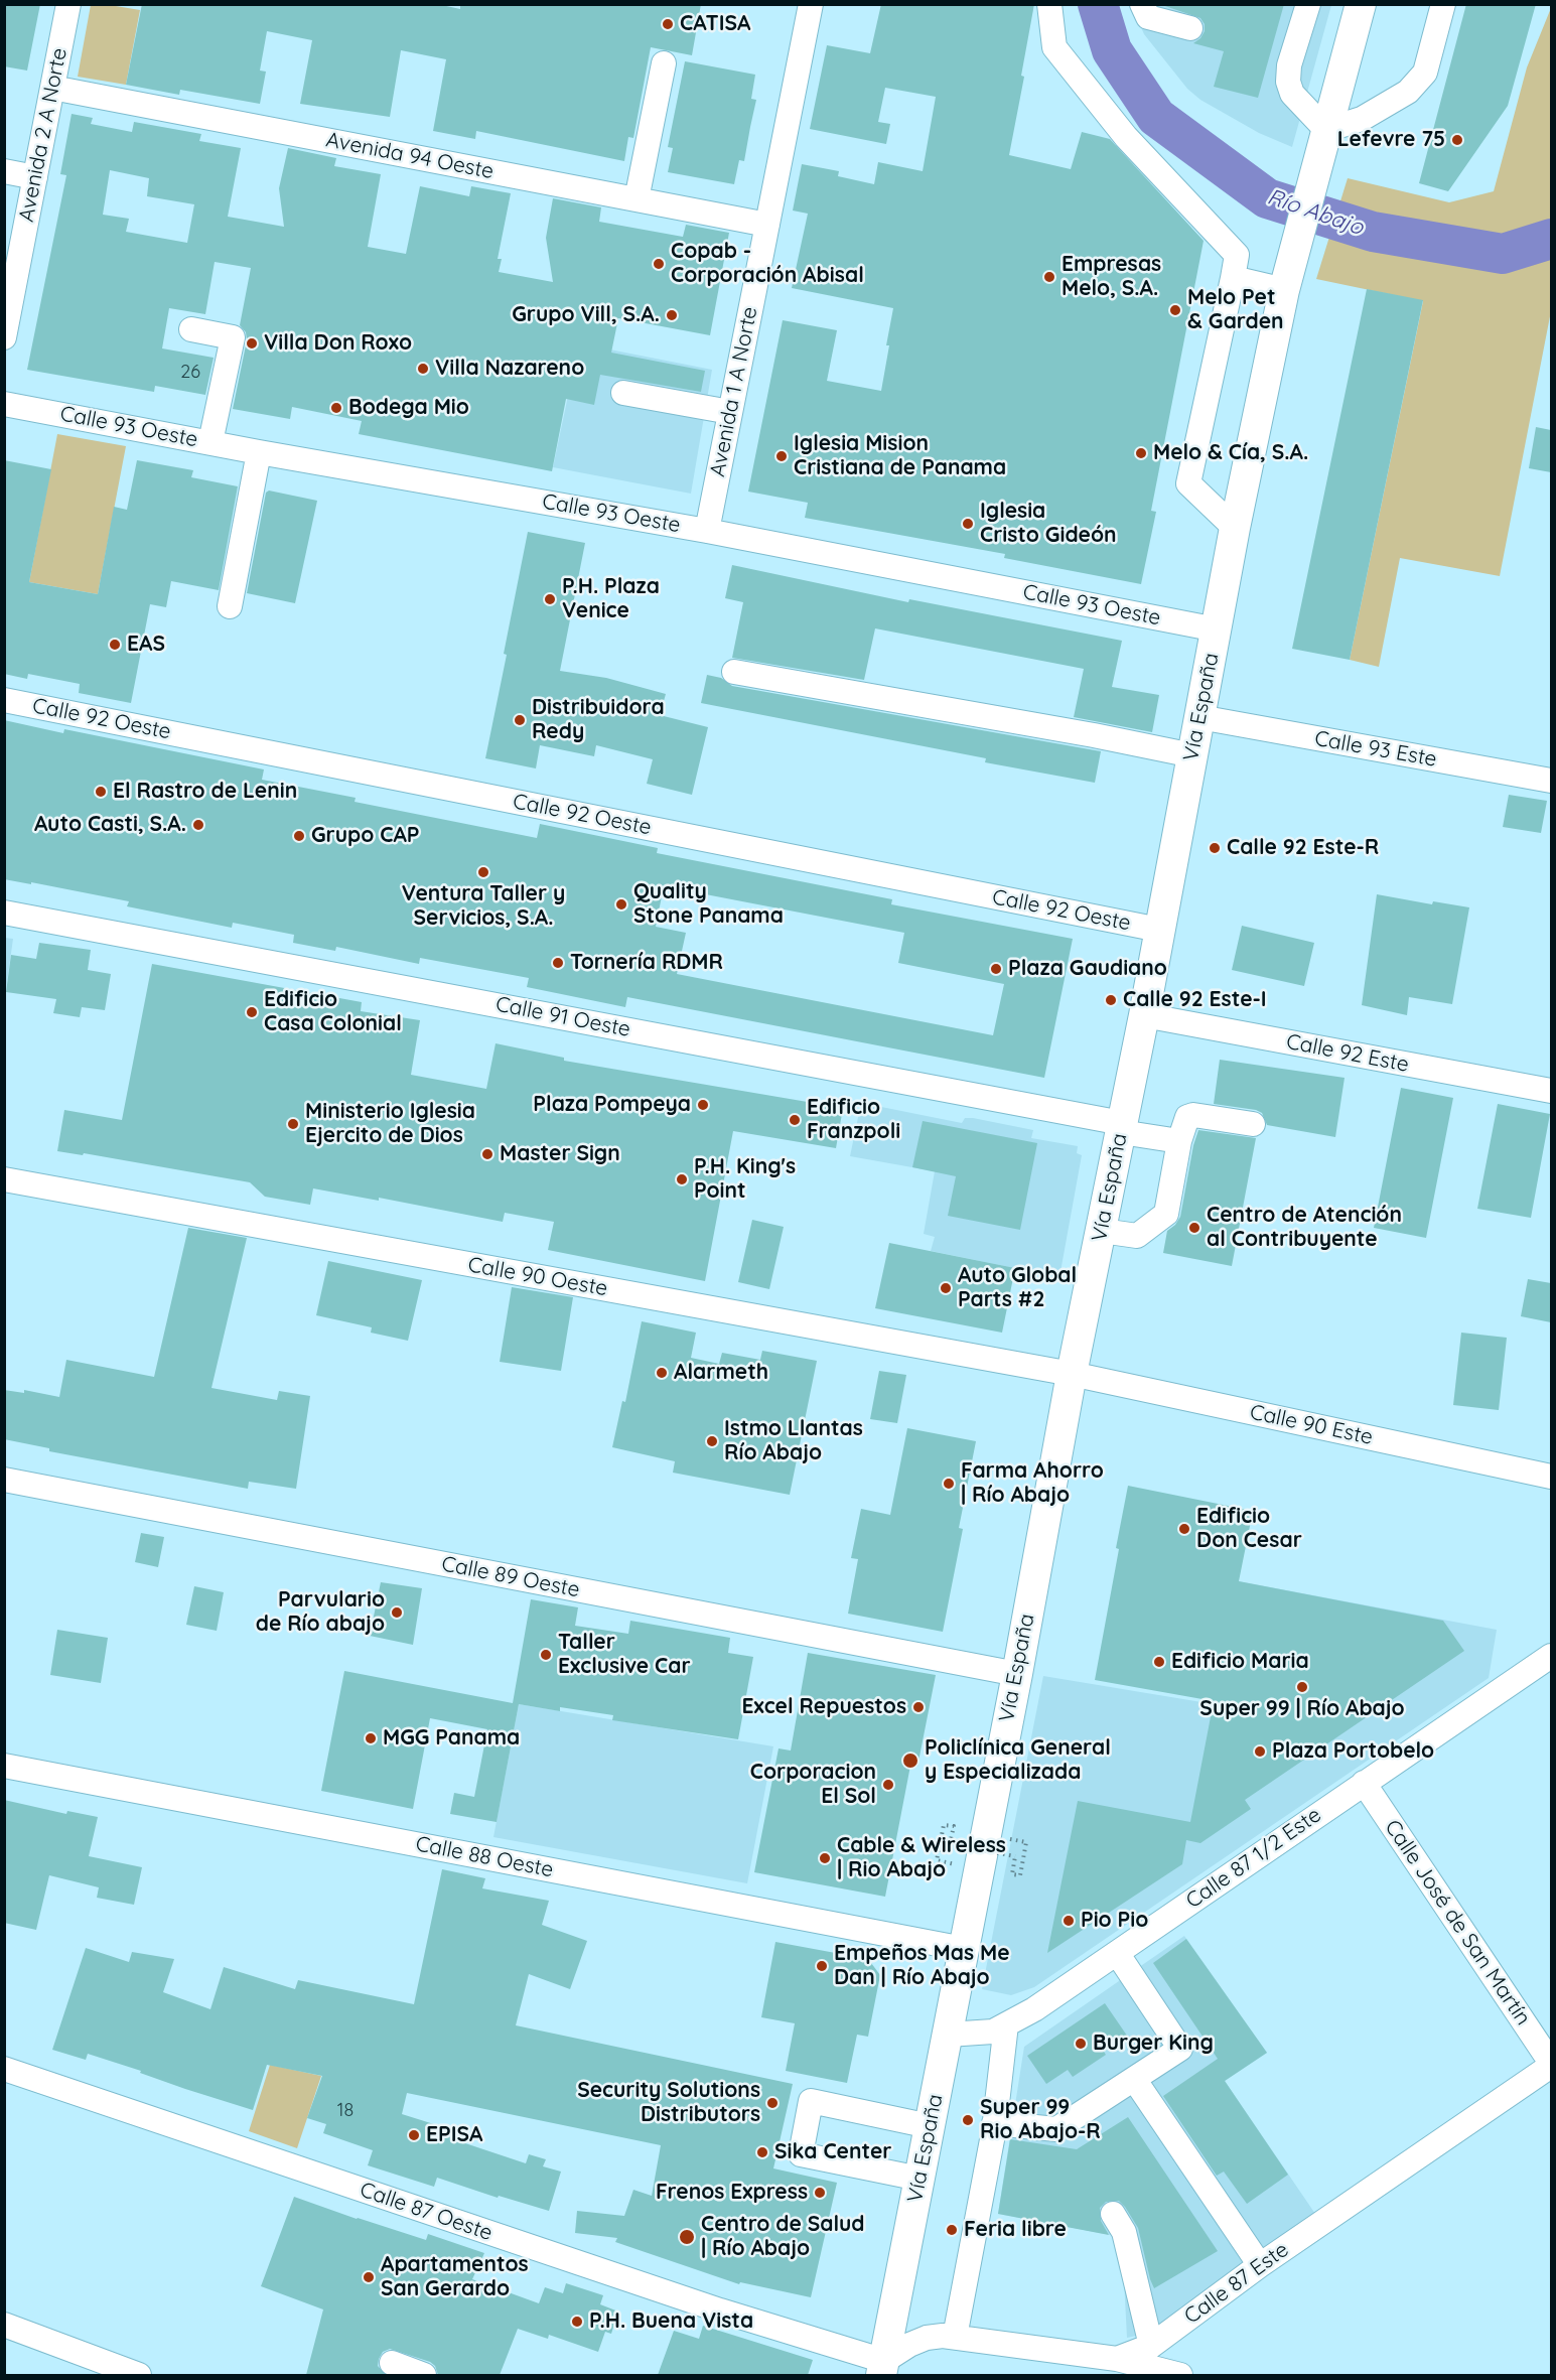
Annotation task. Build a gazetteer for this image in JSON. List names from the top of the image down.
{
  "streets": {
    "main road": ["Vía España"],
    "street": [
      "Avenida 2 A Norte",
      "Avenida 94 Oeste",
      "Avenida 1 A Norte",
      "Calle 93 Oeste",
      "Calle 92 Oeste",
      "Calle 93 Este",
      "Calle 91 Oeste",
      "Calle 92 Este",
      "Calle 90 Oeste",
      "Calle 90 Este",
      "Calle 89 Oeste",
      "Calle 88 Oeste",
      "Calle 87 1/2 Este",
      "Calle José de San Martín",
      "Calle 87 Oeste",
      "Calle 87 Este"
    ]
  },
  "crossings": [
    ["Avenida 2 A Norte", "Avenida 94 Oeste"],
    ["Avenida 94 Oeste", "Avenida 1 A Norte"],
    ["Avenida 1 A Norte", "Calle 93 Oeste"],
    ["Calle 93 Oeste", "Vía España"],
    ["Vía España", "Calle 92 Oeste"],
    ["Vía España", "Calle 93 Este"],
    ["Vía España", "Calle 91 Oeste"],
    ["Vía España", "Calle 92 Este"],
    ["Vía España", "Calle 90 Oeste"],
    ["Vía España", "Calle 90 Este"],
    ["Vía España", "Calle 89 Oeste"],
    ["Vía España", "Calle 88 Oeste"],
    ["Vía España", "Calle 87 1/2 Este"],
    ["Vía España", "Calle 87 Oeste"],
    ["Vía España", "Calle 87 Este"],
    ["Calle 90 Oeste", "Calle 90 Este"],
    ["Calle 87 1/2 Este", "Calle José de San Martín"],
    ["Calle José de San Martín", "Calle 87 Este"],
    ["Calle 87 Oeste", "Calle 87 Este"]
  ],
  "water": ["Río Abajo"],
  "places": [
    "CATISA",
    "Lefevre 75",
    "Copab - Corporación Abisal",
    "Empresas Melo, S.A.",
    "Melo Pet & Garden",
    "Grupo Vill, S.A.",
    "Villa Don Roxo",
    "Villa Nazareno",
    "Bodega Mio",
    "Melo & Cía, S.A.",
    "Iglesia Mision Cristiana de Panama",
    "Iglesia Cristo Gideón",
    "P.H. Plaza Venice",
    "EAS",
    "Distribuidora Redy",
    "El Rastro de Lenin",
    "Auto Casti, S.A.",
    "Grupo CAP",
    "Calle 92 Este-R",
    "Ventura Taller y Servicios, S.A.",
    "Quality Stone Panama",
    "Tornería RDMR",
    "Plaza Gaudiano",
    "Calle 92 Este-I",
    "Edificio Casa Colonial",
    "Plaza Pompeya",
    "Edificio Franzpoli",
    "Ministerio Iglesia Ejercito de Dios",
    "Master Sign",
    "P.H. King's Point",
    "Centro de Atención al Contribuyente",
    "Auto Global Parts #2",
    "Alarmeth",
    "Istmo Llantas Río Abajo",
    "Farma Ahorro | Río Abajo",
    "Edificio Don Cesar",
    "Parvulario de Río abajo",
    "Taller Exclusive Car",
    "Edificio Maria",
    "Super 99 | Río Abajo",
    "Excel Repuestos",
    "MGG Panama",
    "Plaza Portobelo",
    "Policlínica General y Especializada",
    "Corporacion El Sol",
    "Cable & Wireless | Rio Abajo",
    "Pio Pio",
    "Empeños Mas Me Dan | Río Abajo",
    "Burger King",
    "Security Solutions Distributors",
    "Super 99 Rio Abajo-R",
    "EPISA",
    "Sika Center",
    "Frenos Express",
    "Feria libre",
    "Centro de Salud | Río Abajo",
    "Apartamentos San Gerardo",
    "P.H. Buena Vista"
  ],
  "house_numbers": ["26", "18"]
}
